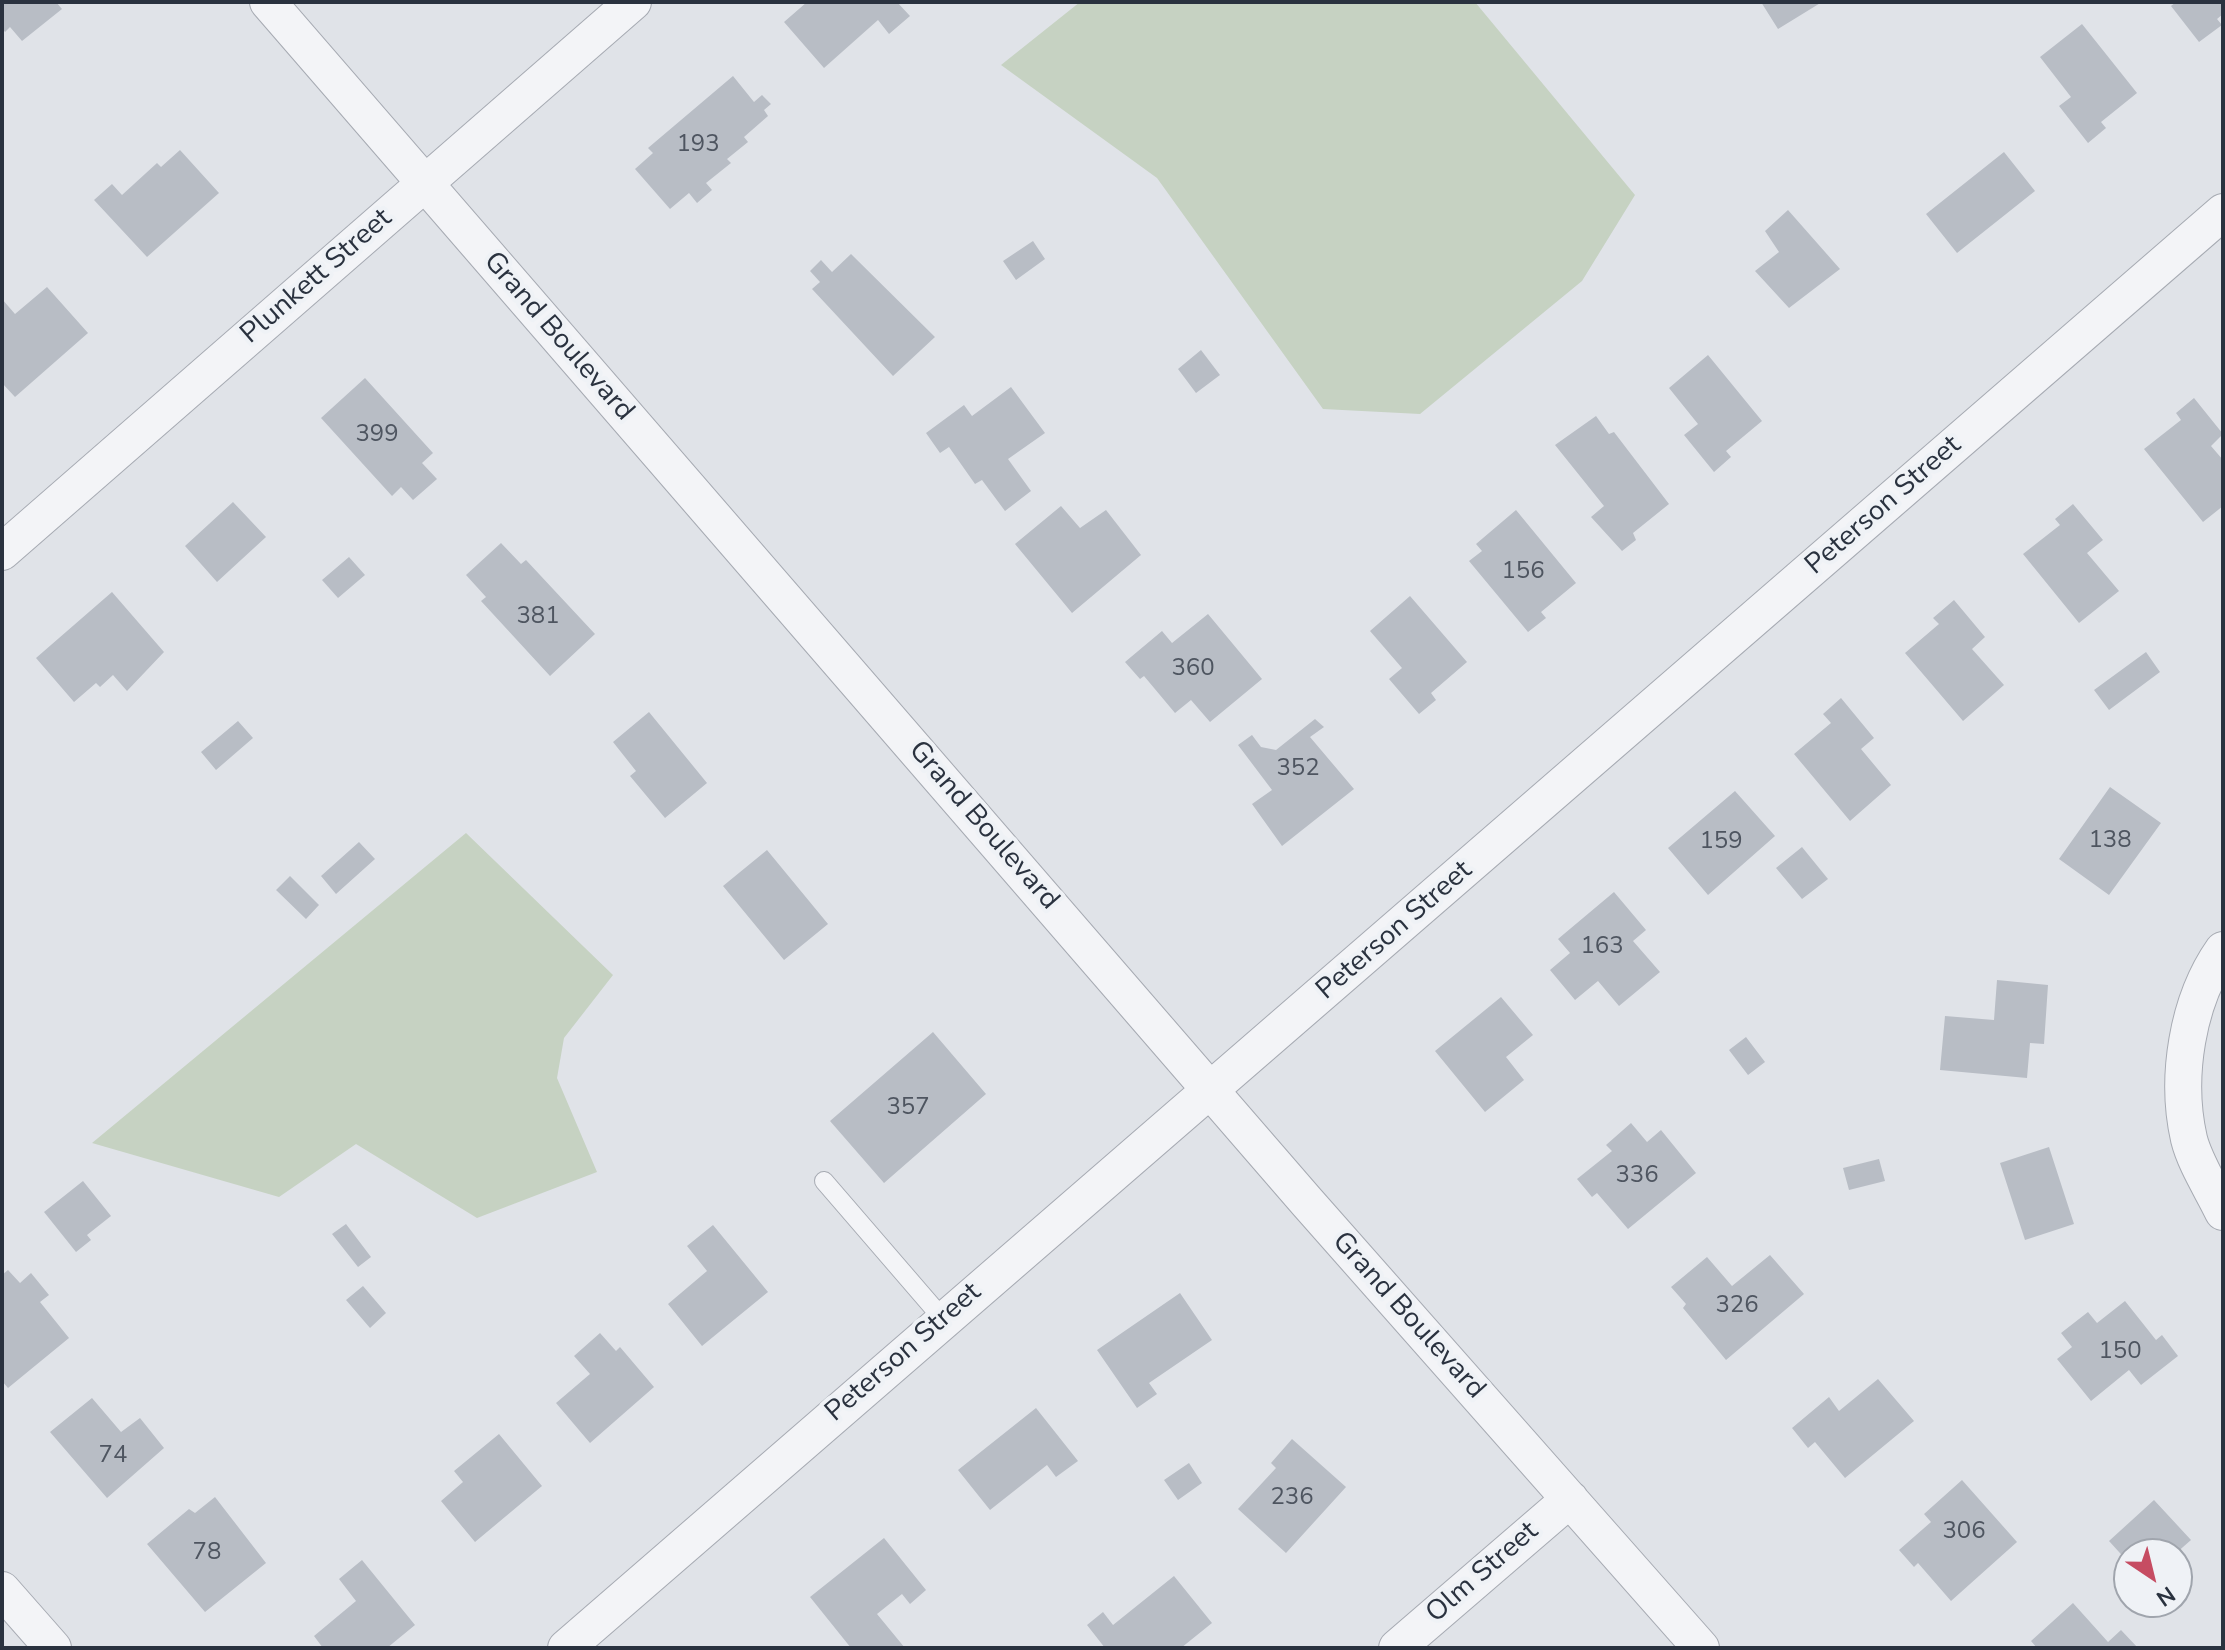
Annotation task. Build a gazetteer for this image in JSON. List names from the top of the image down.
{
  "streets": {
    "street": [
      "Plunkett Street",
      "Grand Boulevard",
      "Peterson Street",
      "Olm Street"
    ]
  },
  "crossings": [
    ["Plunkett Street", "Grand Boulevard"],
    ["Grand Boulevard", "Peterson Street"],
    ["Grand Boulevard", "Olm Street"]
  ],
  "house_numbers": [
    "193",
    "399",
    "156",
    "381",
    "360",
    "352",
    "138",
    "159",
    "163",
    "357",
    "336",
    "326",
    "150",
    "74",
    "236",
    "306",
    "78"
  ],
  "north": "bottom right"
}
